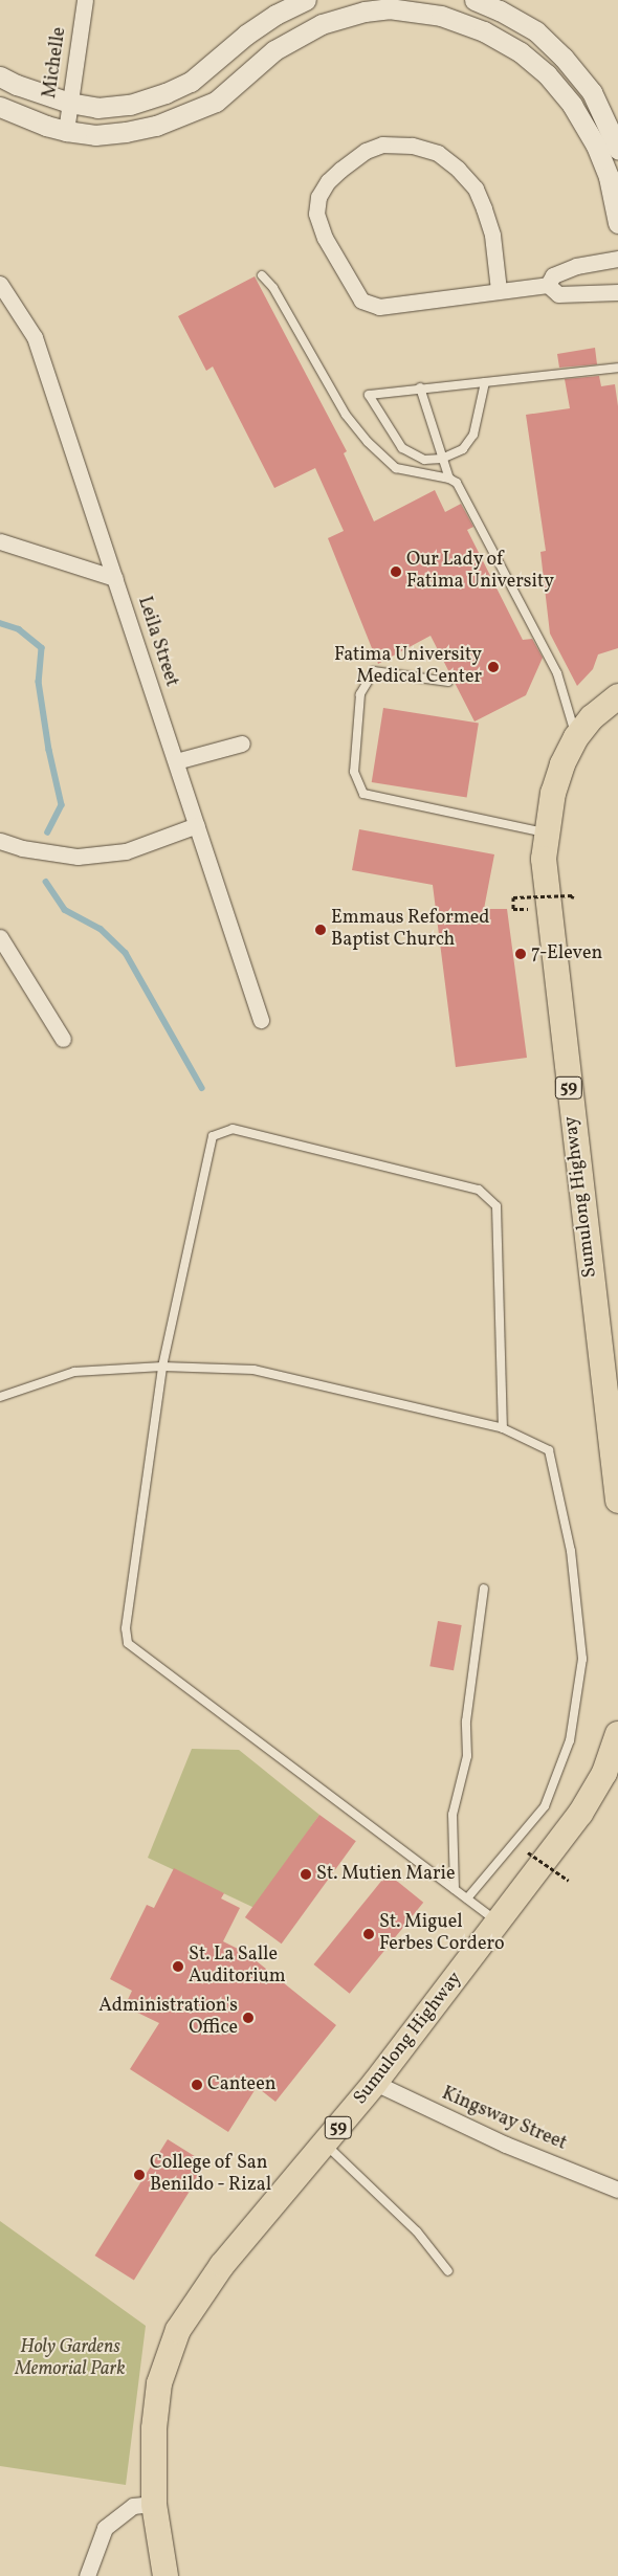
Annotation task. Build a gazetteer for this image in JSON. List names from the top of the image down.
{
  "streets": {
    "main road": ["59", "Sumulong Highway"],
    "street": ["Michelle", "Leila Street", "Kingsway Street"]
  },
  "crossings": [
    ["Sumulong Highway", "Kingsway Street"]
  ],
  "parks": ["Holy Gardens Memorial Park"],
  "places": [
    "Our Lady of Fatima University",
    "Fatima University Medical Center",
    "Emmaus Reformed Baptist Church",
    "7-Eleven",
    "St. Mutien Marie",
    "St. Miguel Ferbes Cordero",
    "St. La Salle Auditorium",
    "Administration's Office",
    "Canteen",
    "College of San Benildo - Rizal"
  ]
}
